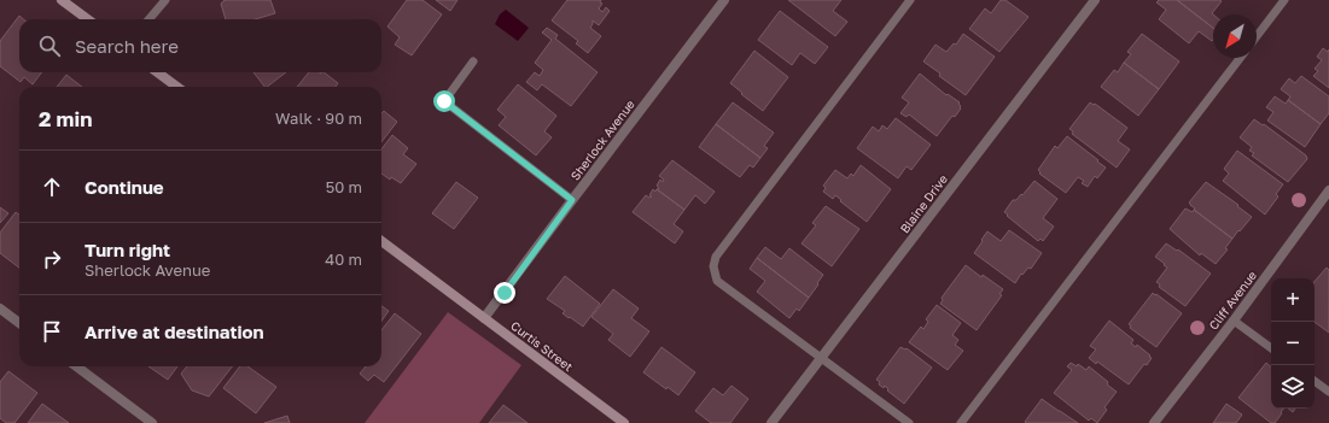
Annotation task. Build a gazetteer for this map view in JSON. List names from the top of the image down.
{
  "streets": {
    "street": [
      "Sherlock Avenue",
      "Blaine Drive",
      "Cliff Avenue",
      "Curtis Street"
    ]
  },
  "crossings": [
    ["Sherlock Avenue", "Curtis Street"]
  ],
  "north": "bottom left",
  "page": {
    "search": "Search here",
    "heading": ["2 min", "Walk · 90 m"],
    "list": [
      ["Continue", "50 m"],
      ["Turn right", "Sherlock Avenue", "40 m"],
      "Arrive at destination"
    ],
    "map_buttons": ["+", "−"]
  }
}
